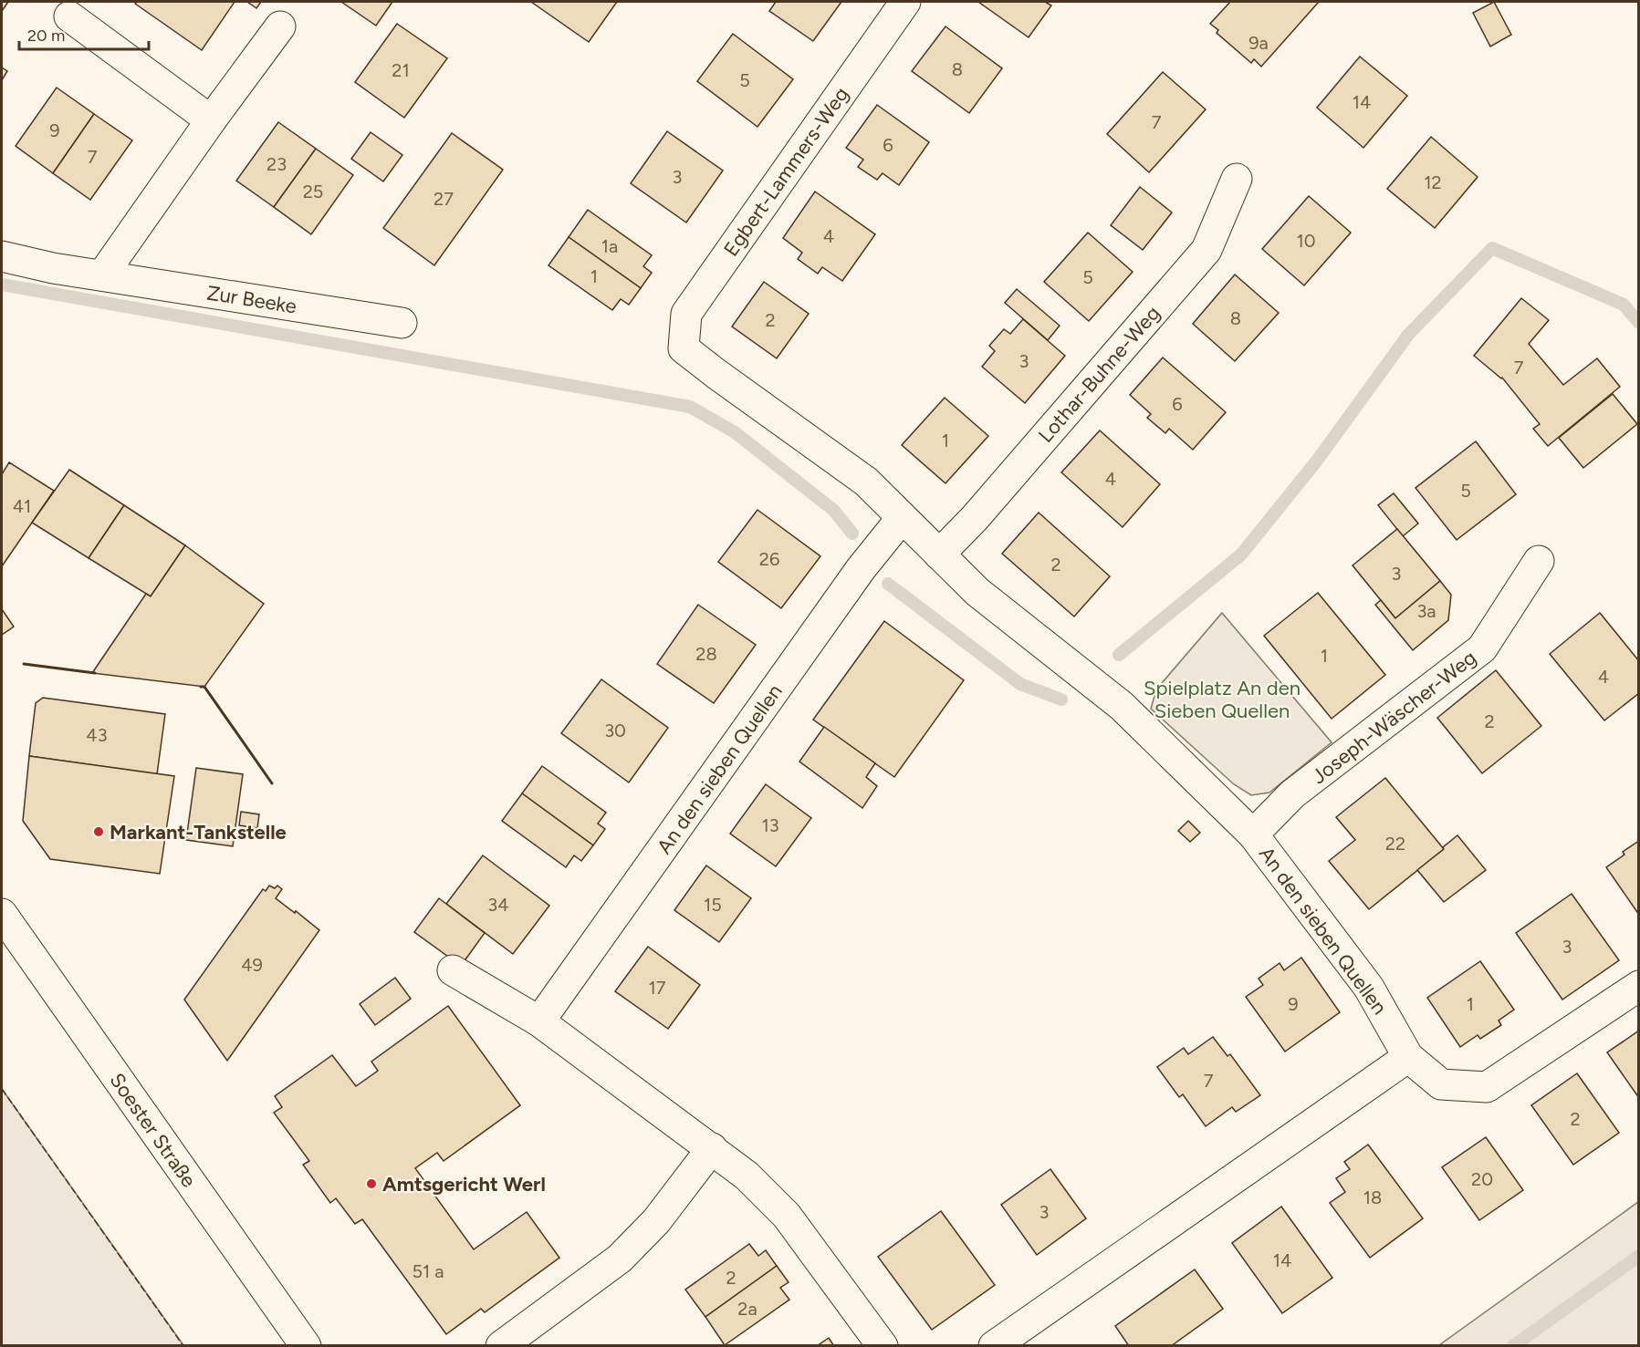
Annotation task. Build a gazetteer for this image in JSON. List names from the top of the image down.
{
  "streets": {
    "street": [
      "Egbert-Lammers-Weg",
      "Zur Beeke",
      "Lothar-Buhne-Weg",
      "Joseph-Wäscher-Weg",
      "An den sieben Quellen",
      "Soester Straße"
    ]
  },
  "crossings": [
    ["Egbert-Lammers-Weg", "An den sieben Quellen"],
    ["Lothar-Buhne-Weg", "An den sieben Quellen"],
    ["Joseph-Wäscher-Weg", "An den sieben Quellen"]
  ],
  "parks": ["Spielplatz An den Sieben Quellen"],
  "places": ["Markant-Tankstelle", "Amtsgericht Werl"],
  "house_numbers": [
    "9a",
    "8",
    "21",
    "5",
    "14",
    "7",
    "9",
    "6",
    "7",
    "23",
    "3",
    "12",
    "25",
    "27",
    "4",
    "10",
    "1a",
    "1",
    "5",
    "8",
    "2",
    "3",
    "7",
    "6",
    "1",
    "4",
    "5",
    "41",
    "26",
    "2",
    "3",
    "3a",
    "28",
    "1",
    "4",
    "2",
    "30",
    "43",
    "13",
    "22",
    "34",
    "15",
    "3",
    "49",
    "17",
    "9",
    "1",
    "7",
    "2",
    "20",
    "18",
    "3",
    "14",
    "51 a",
    "2",
    "2a"
  ],
  "scale_bar": "20 m"
}
